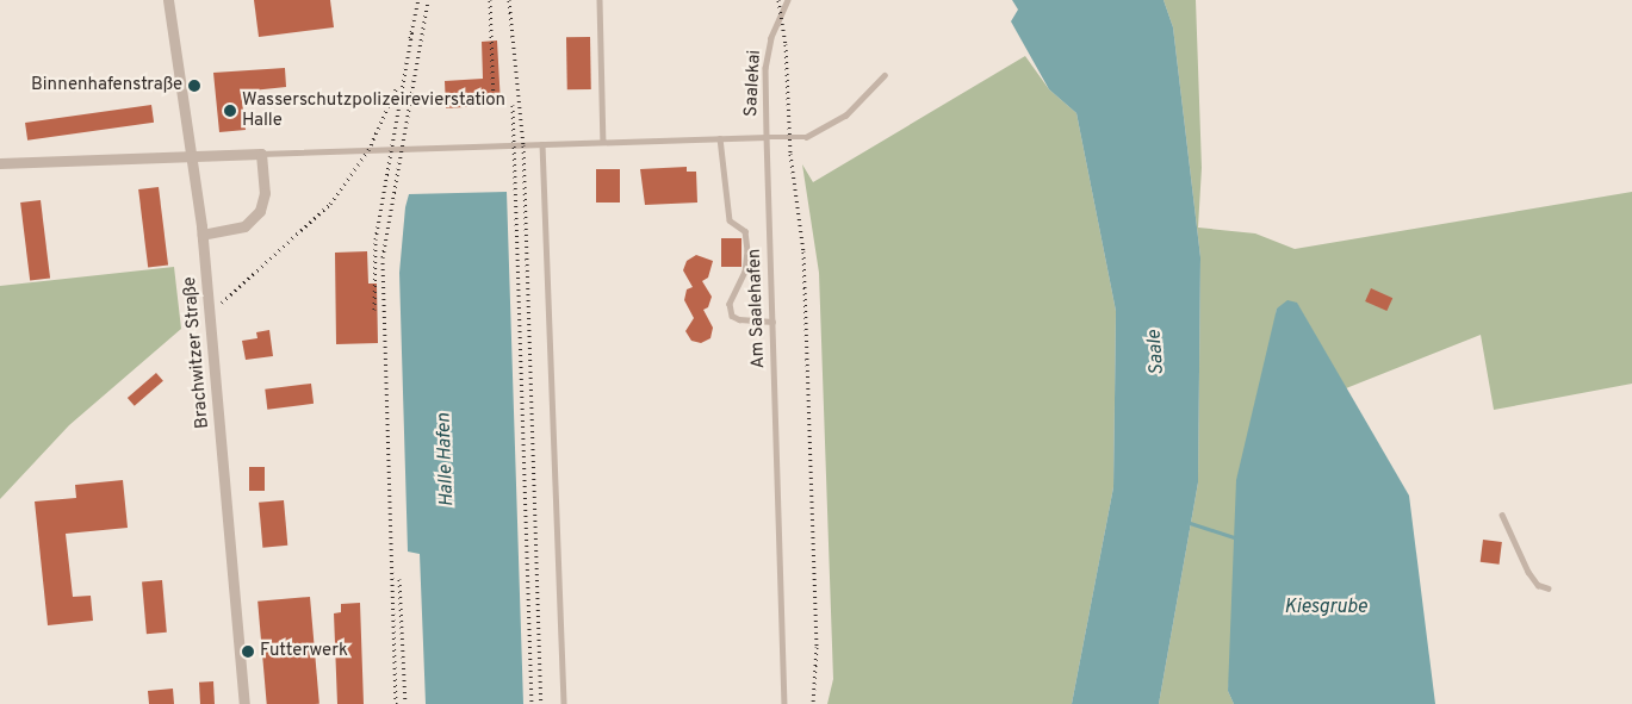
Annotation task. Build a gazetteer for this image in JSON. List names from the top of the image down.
{
  "streets": {
    "street": ["Brachwitzer Straße"],
    "lane": ["Saalekai", "Am Saalehafen"]
  },
  "crossings": [
    ["Saalekai", "Am Saalehafen"]
  ],
  "water": ["Saale", "Halle Hafen", "Kiesgrube"],
  "places": ["Binnenhafenstraße", "Wasserschutzpolizeirevierstation Halle", "Futterwerk"]
}
